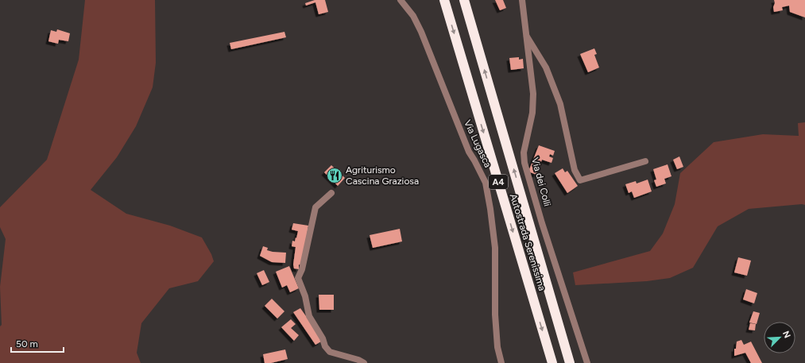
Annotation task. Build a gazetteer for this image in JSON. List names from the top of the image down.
{
  "streets": {
    "highway": ["A4", "Autostrada Serenissima"],
    "street": ["Via Lugasca", "Via dei Colli"]
  },
  "places": {
    "restaurant": ["Agriturismo Cascina Graziosa"]
  },
  "scale_bar": "50 m",
  "north": "top right"
}
